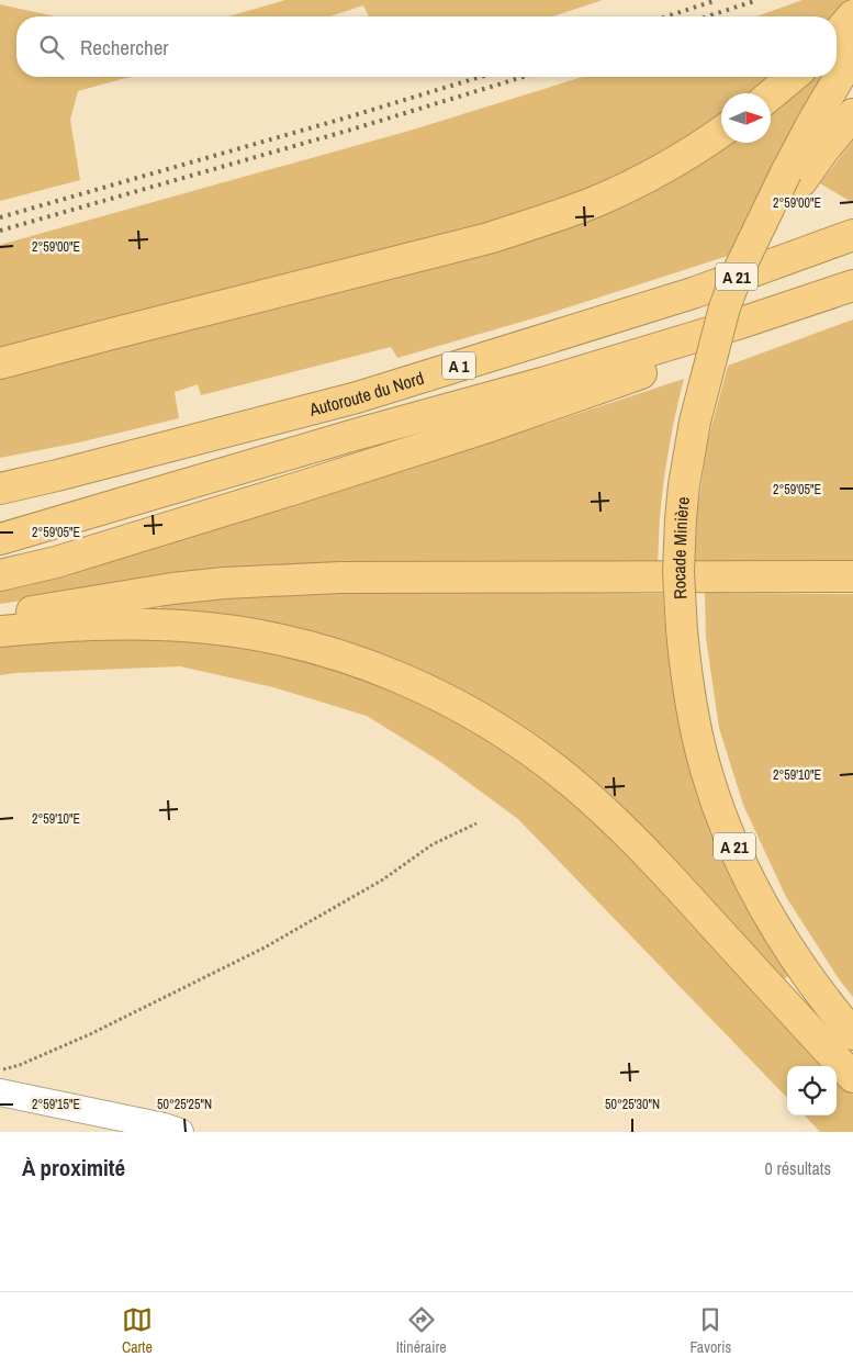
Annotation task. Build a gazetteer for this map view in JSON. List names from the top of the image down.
{
  "streets": {
    "highway": [
      "A 21",
      "A 1",
      "Autoroute du Nord",
      "Rocade Minière"
    ]
  },
  "north": "right",
  "page": {
    "search": "Rechercher",
    "heading": ["À proximité", "0 résultats"],
    "nav": ["Carte", "Itinéraire", "Favoris"]
  },
  "coordinates": [
    "2°59'00\"E",
    "2°59'05\"E",
    "2°59'10\"E",
    "2°59'15\"E",
    "50°25'25\"N",
    "50°25'30\"N"
  ]
}
